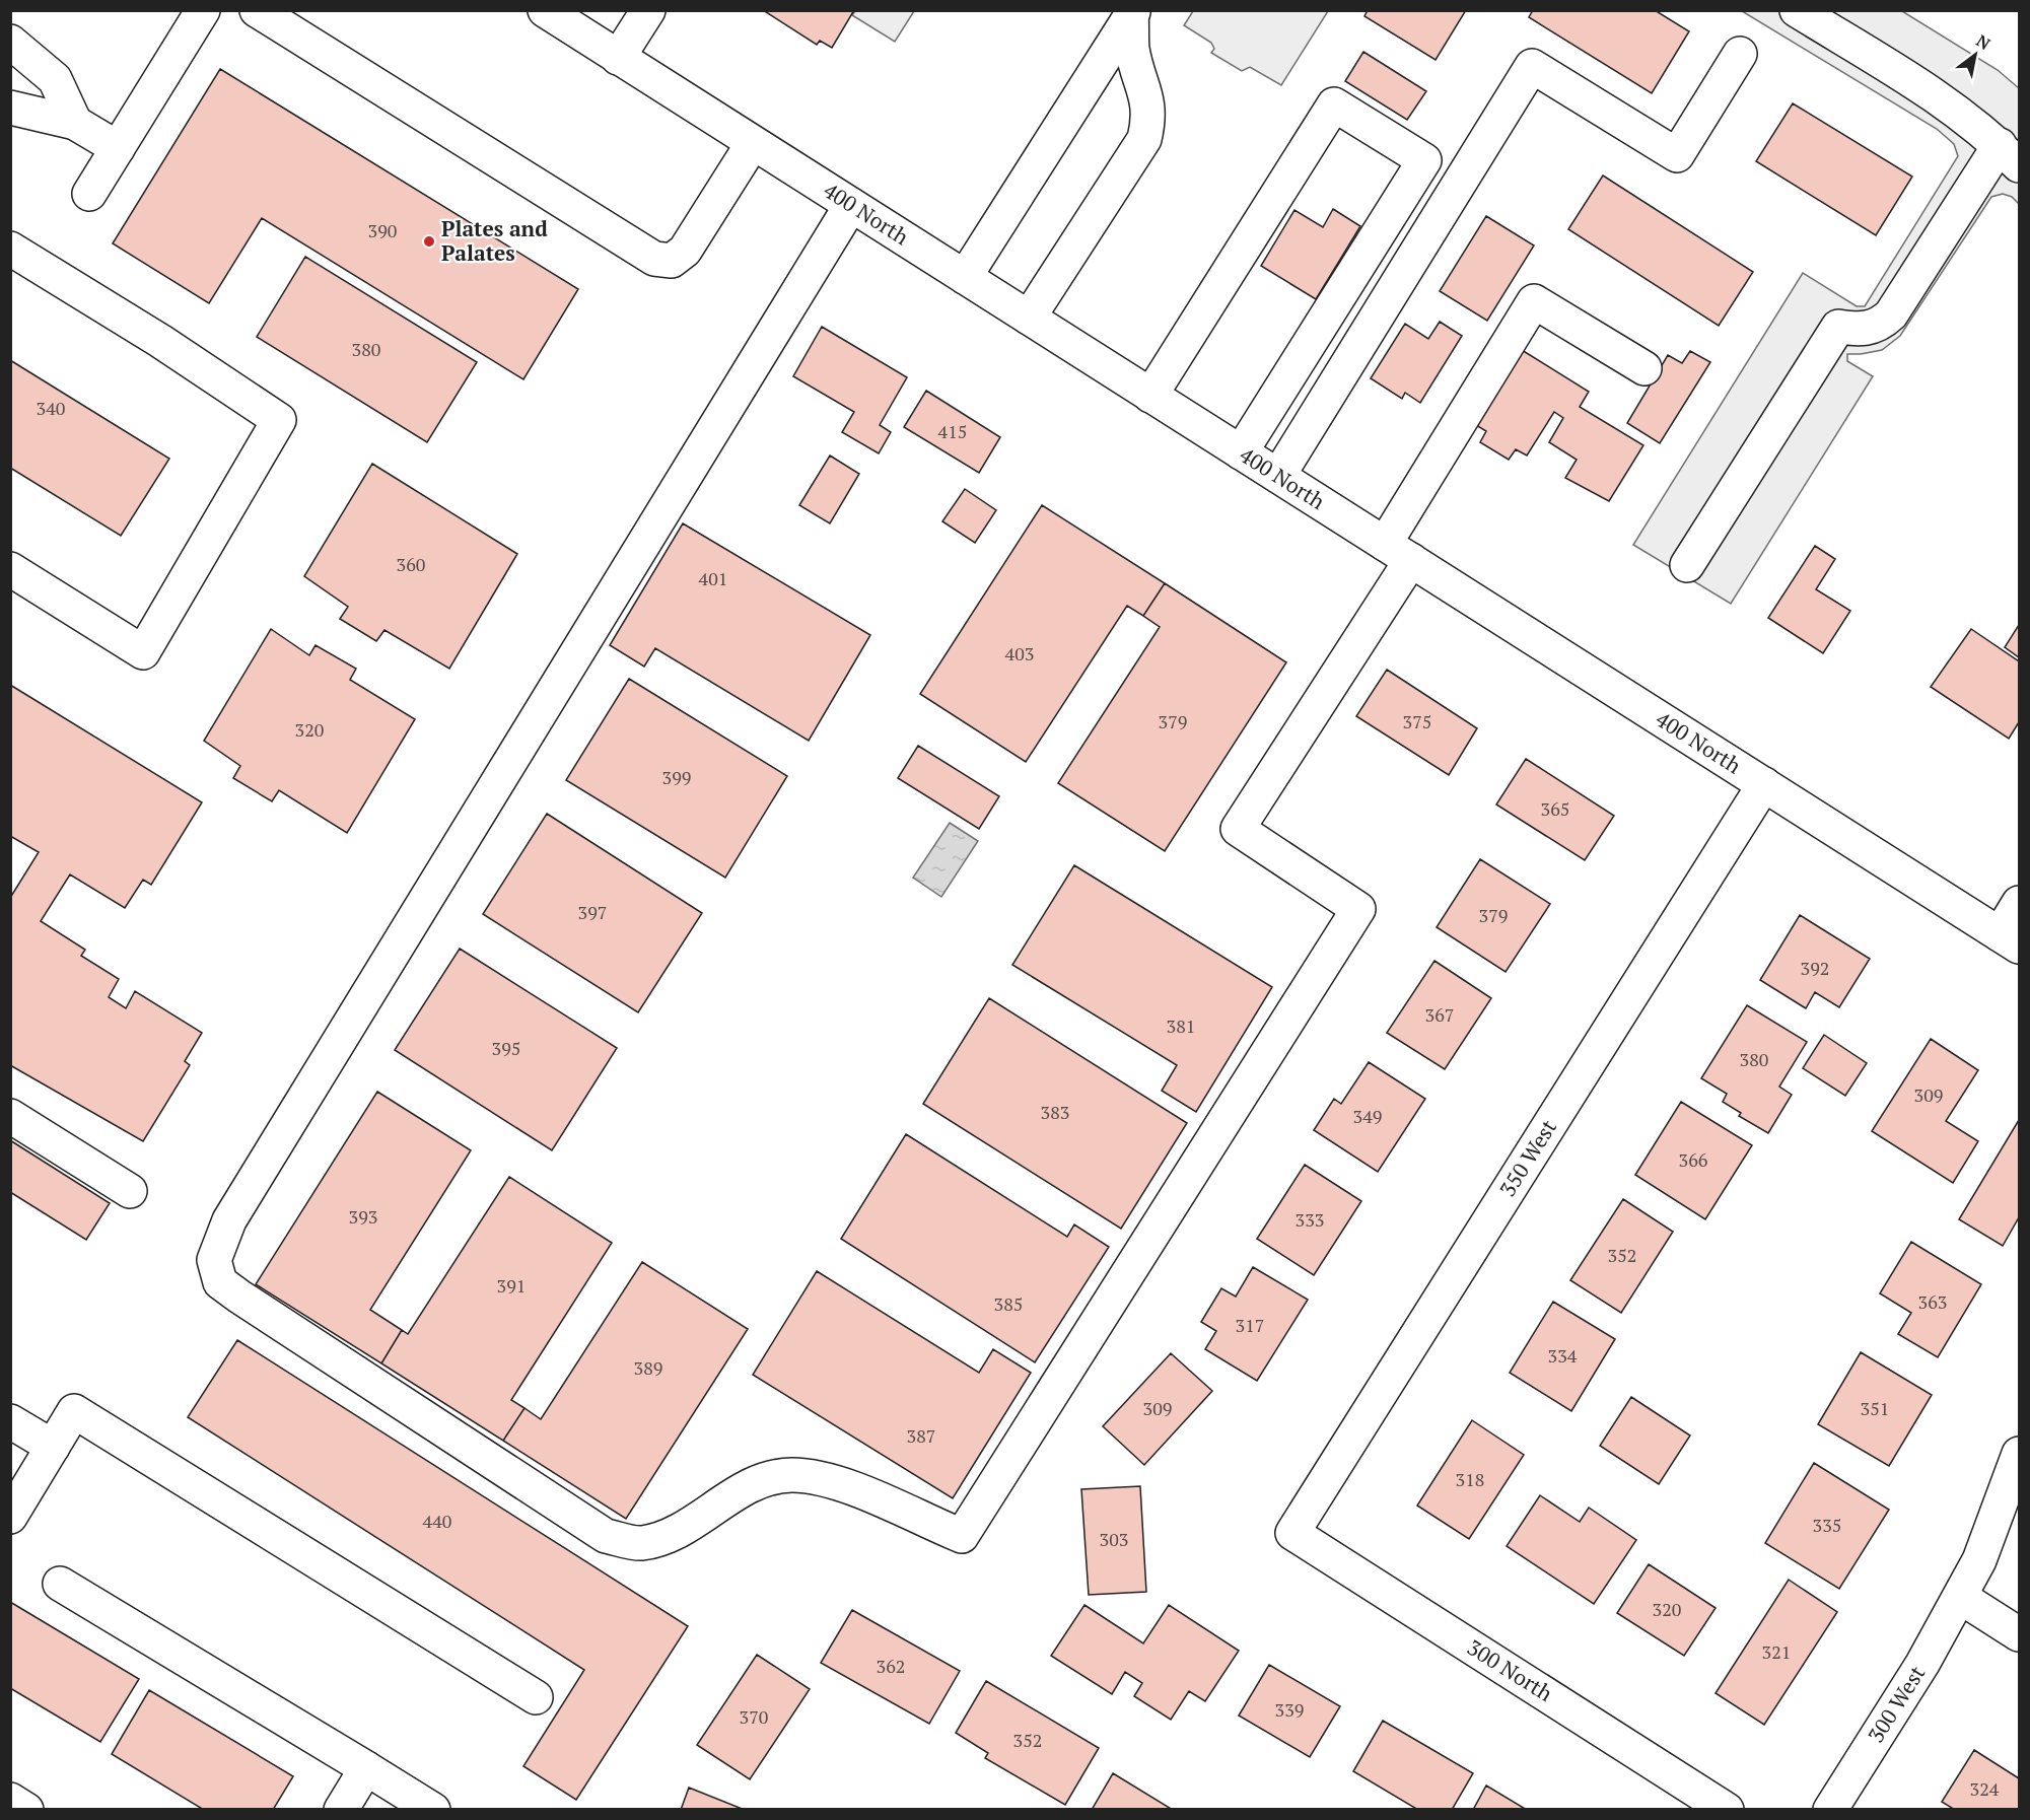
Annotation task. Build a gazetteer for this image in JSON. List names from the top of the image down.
{
  "streets": {
    "street": [
      "400 North",
      "350 West",
      "300 North",
      "300 West"
    ]
  },
  "crossings": [
    ["400 North", "350 West"],
    ["350 West", "300 North"]
  ],
  "places": ["Plates and Palates"],
  "house_numbers": [
    "390",
    "380",
    "340",
    "415",
    "360",
    "401",
    "403",
    "379",
    "375",
    "320",
    "399",
    "365",
    "397",
    "379",
    "392",
    "367",
    "381",
    "395",
    "380",
    "309",
    "383",
    "349",
    "366",
    "393",
    "333",
    "352",
    "391",
    "363",
    "385",
    "317",
    "334",
    "389",
    "309",
    "351",
    "387",
    "318",
    "440",
    "335",
    "303",
    "320",
    "321",
    "362",
    "339",
    "370",
    "352",
    "324"
  ],
  "north": "top right"
}
